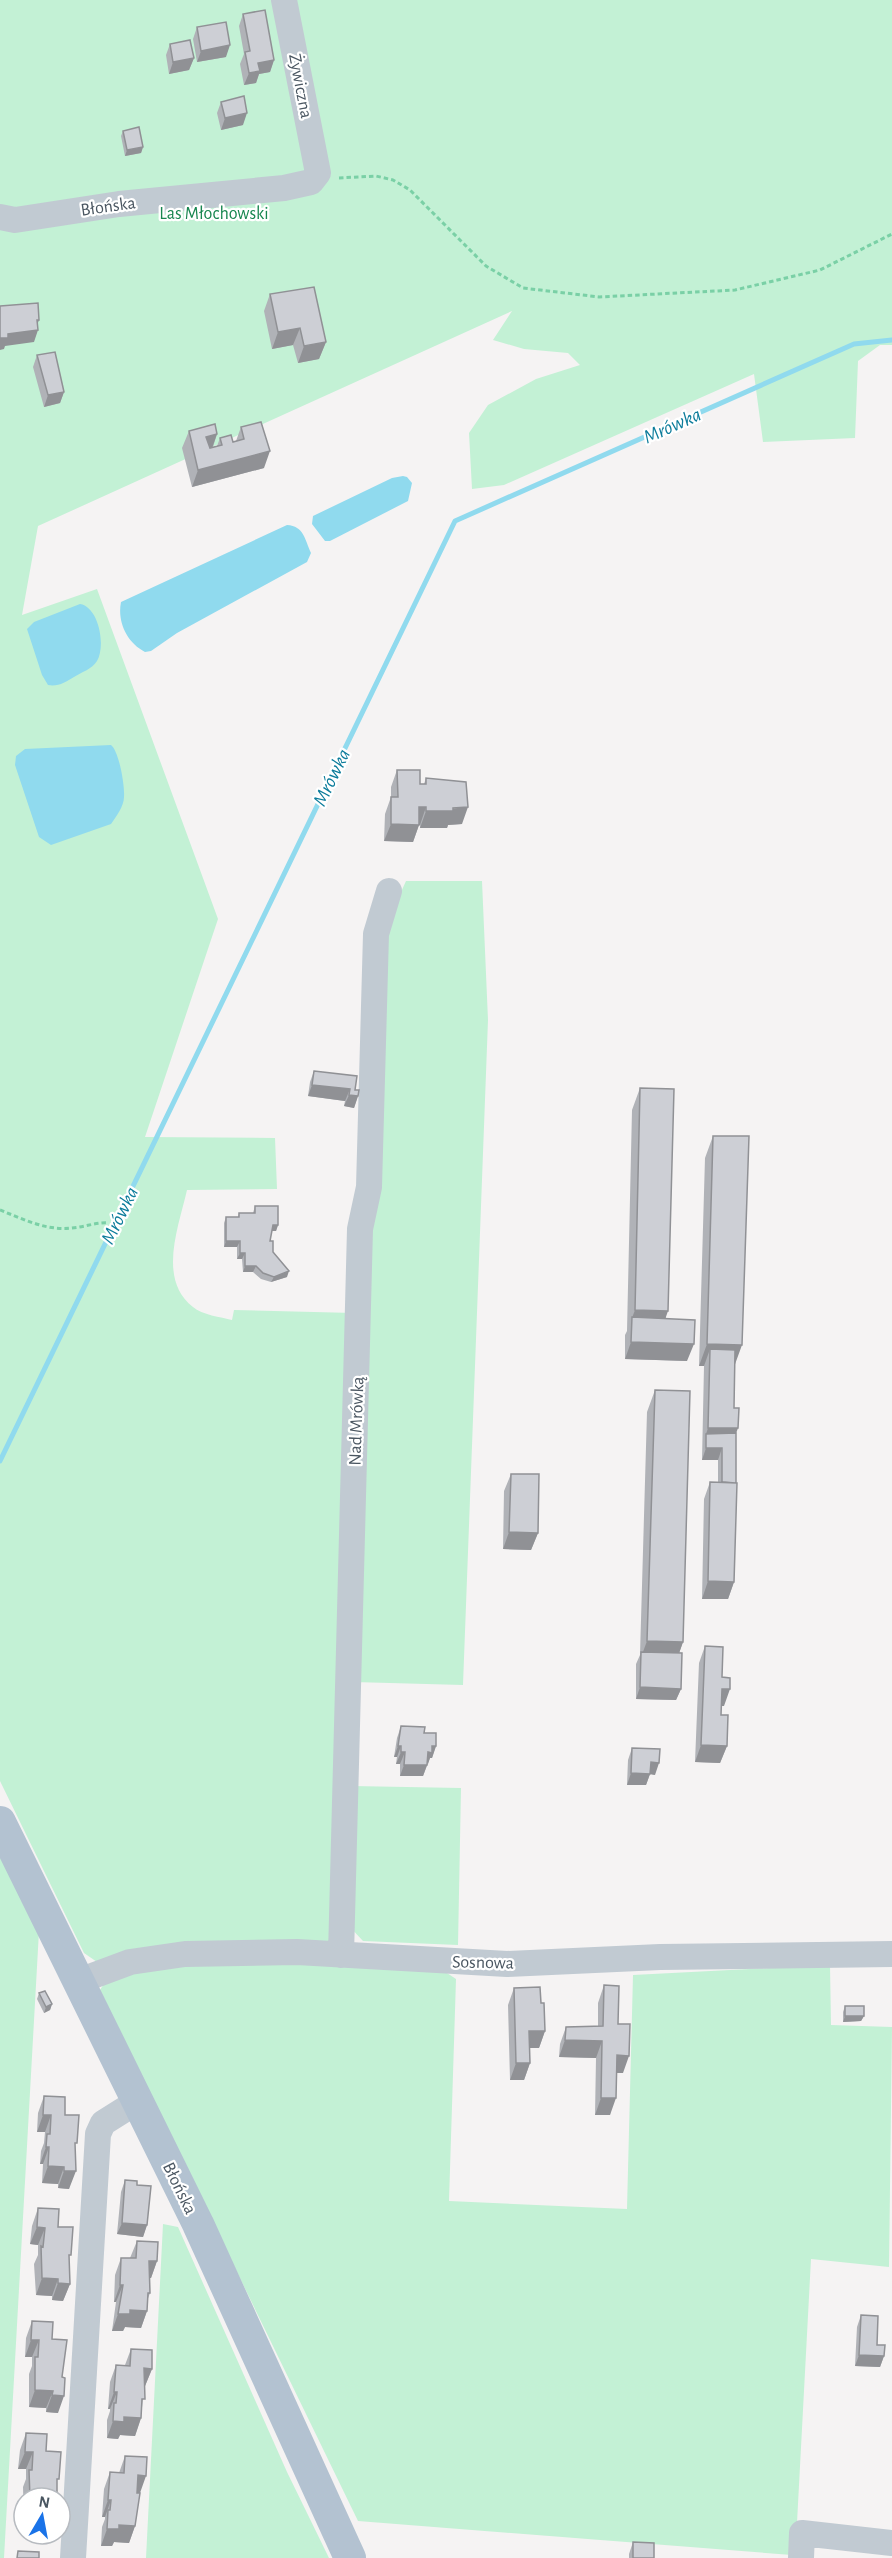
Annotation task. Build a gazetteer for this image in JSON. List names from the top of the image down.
{
  "streets": {
    "main road": ["Błońska"],
    "street": ["Żywiczna", "Nad Mrówką", "Sosnowa"]
  },
  "crossings": [
    ["Żywiczna", "Błońska"],
    ["Błońska", "Sosnowa"],
    ["Nad Mrówką", "Sosnowa"]
  ],
  "water": ["Mrówka"],
  "parks": ["Las Młochowski"],
  "north": "top"
}
